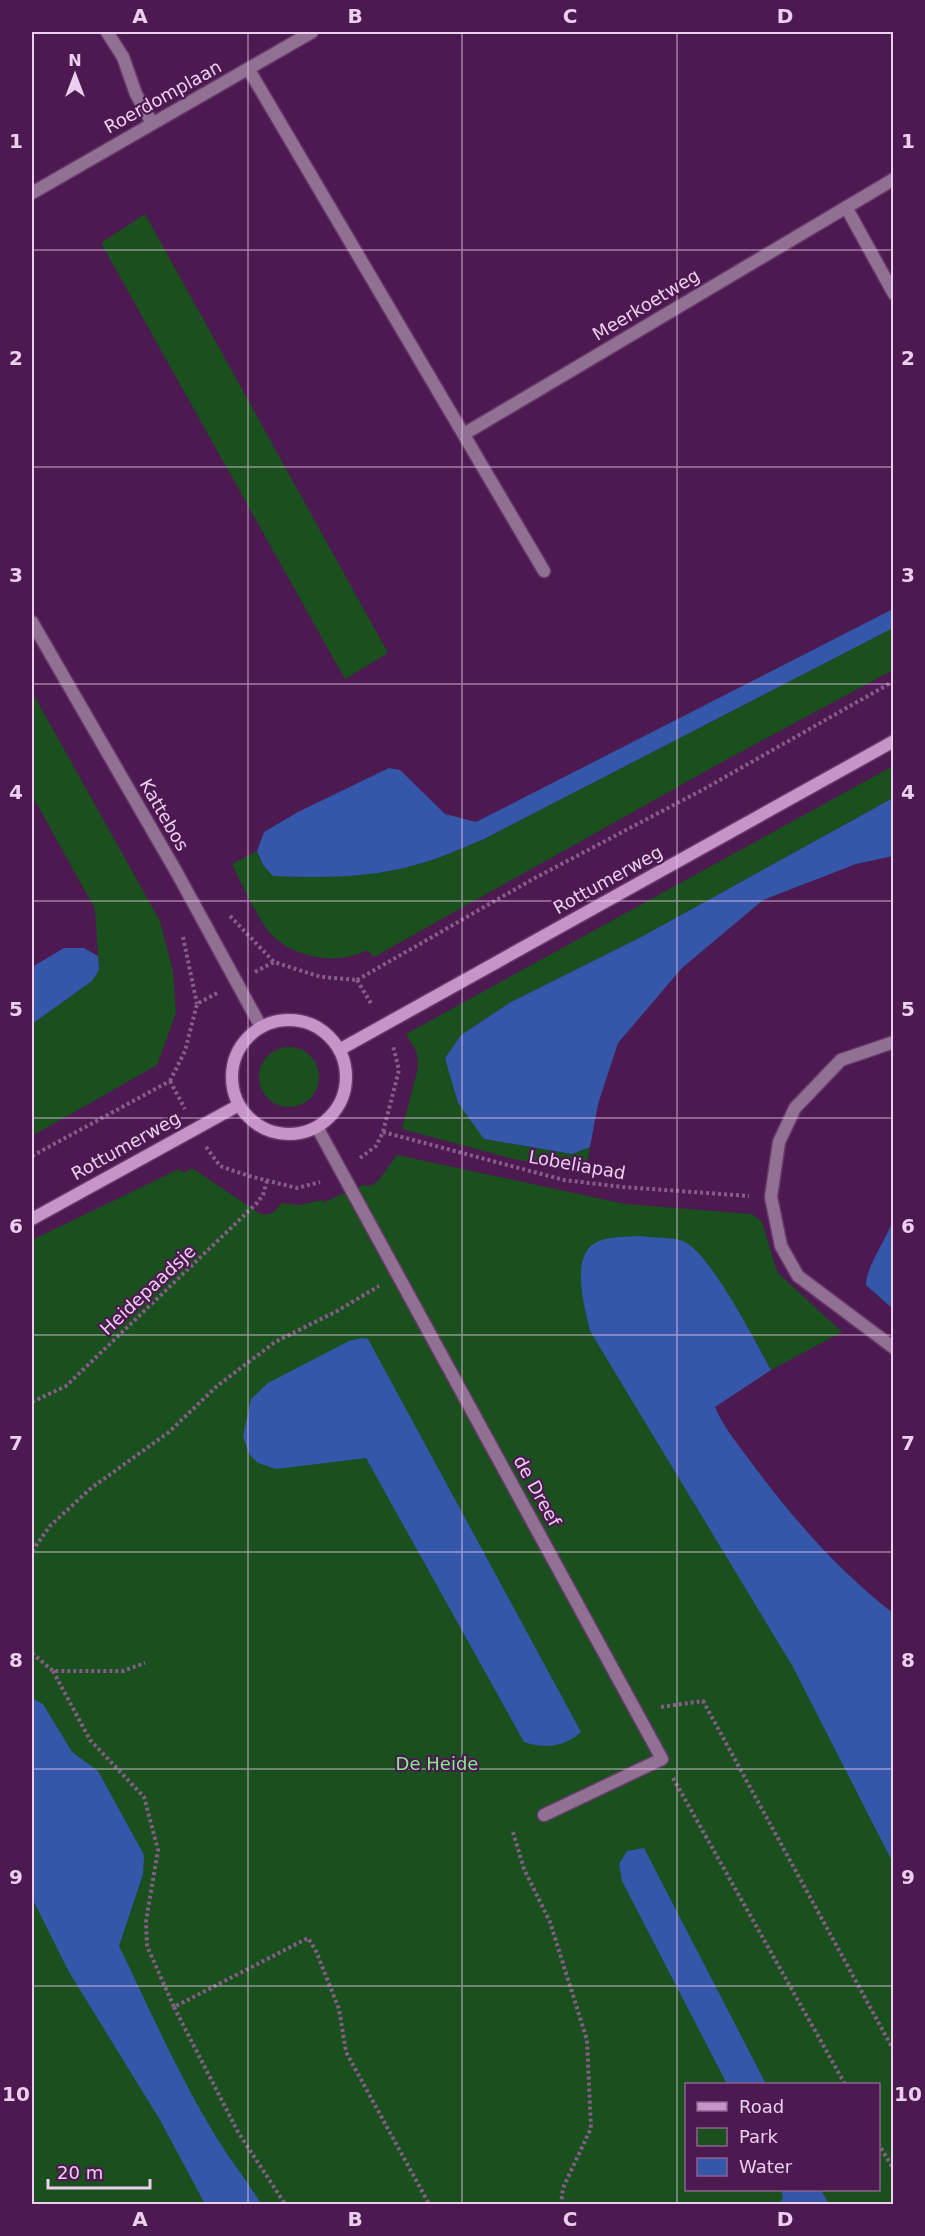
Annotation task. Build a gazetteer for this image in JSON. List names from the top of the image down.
{
  "streets": {
    "main road": ["Rottumerweg"],
    "street": [
      "Roerdomplaan",
      "Meerkoetweg",
      "Kattebos",
      "de Dreef"
    ],
    "path": ["Lobeliapad", "Heidepaadsje"]
  },
  "crossings": [
    ["Kattebos", "Rottumerweg"],
    ["Kattebos", "de Dreef"],
    ["Rottumerweg", "de Dreef"]
  ],
  "parks": ["De Heide"],
  "legend": ["Road", "Park", "Water"],
  "scale_bar": "20 m",
  "north": "top",
  "grid": {
    "columns": [
      "A",
      "B",
      "C",
      "D"
    ],
    "rows": [
      "1",
      "2",
      "3",
      "4",
      "5",
      "6",
      "7",
      "8",
      "9",
      "10"
    ]
  }
}
